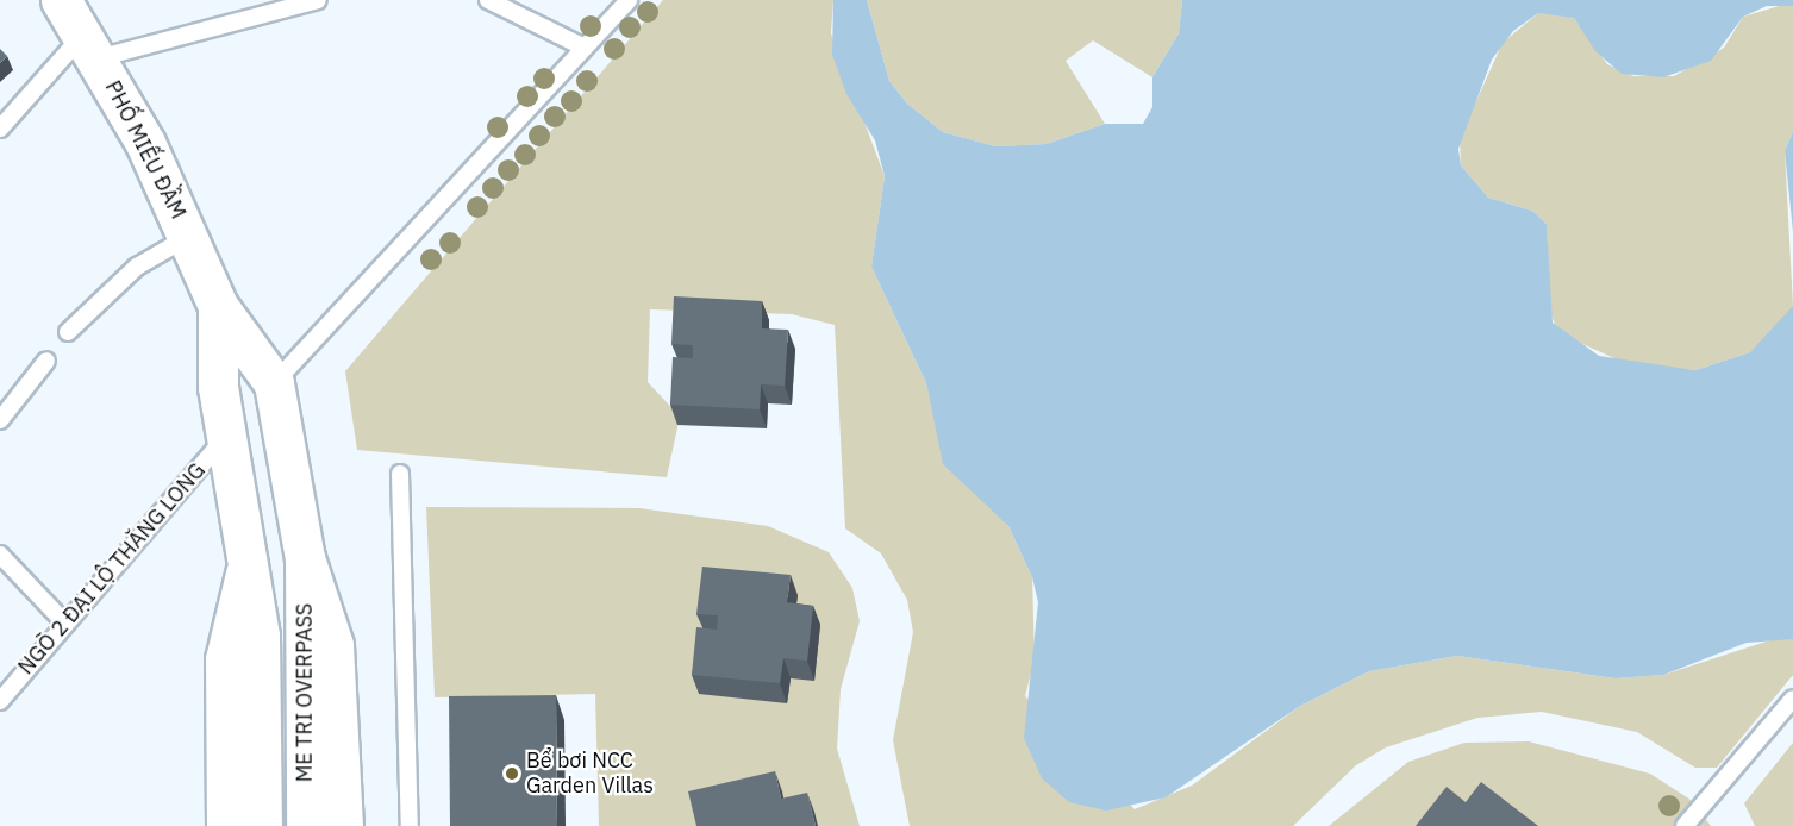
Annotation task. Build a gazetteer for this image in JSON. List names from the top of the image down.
{
  "streets": {
    "street": ["PHỐ MIẾU ĐẦM", "ME TRI OVERPASS"],
    "lane": ["NGÕ 2 ĐẠI LỘ THĂNG LONG"]
  },
  "crossings": [
    ["PHỐ MIẾU ĐẦM", "NGÕ 2 ĐẠI LỘ THĂNG LONG"],
    ["PHỐ MIẾU ĐẦM", "ME TRI OVERPASS"]
  ],
  "places": ["Bể bơi NCC Garden Villas"]
}
